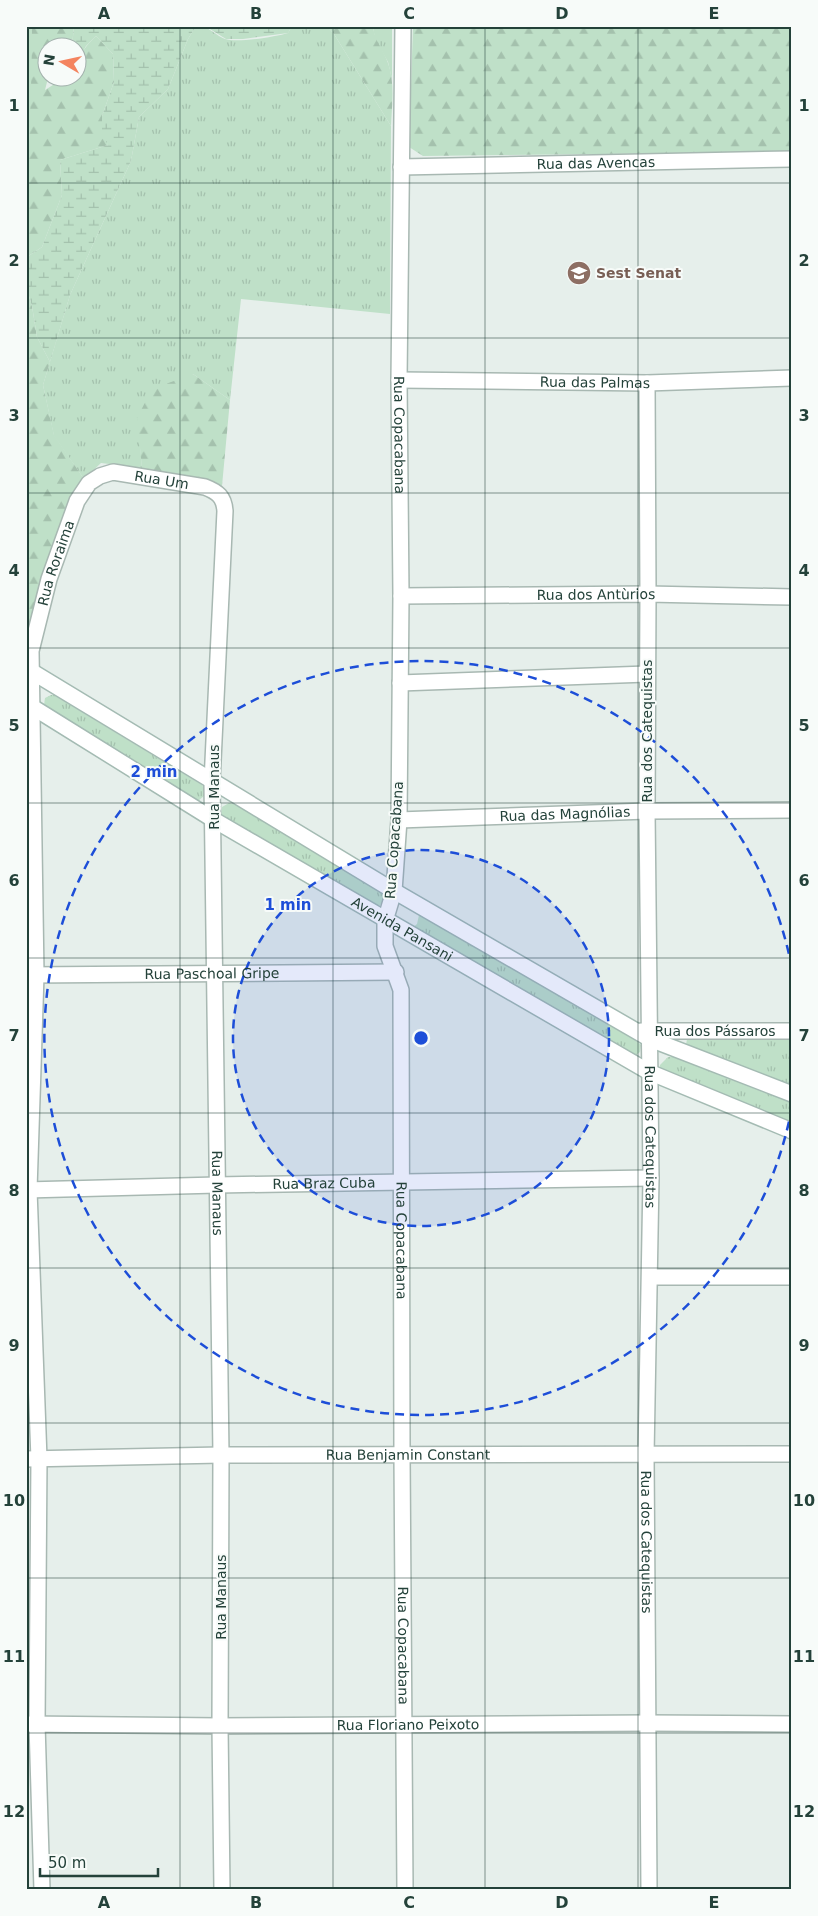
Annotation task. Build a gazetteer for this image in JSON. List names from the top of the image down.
{
  "streets": {
    "street": [
      "Rua das Avencas",
      "Rua das Palmas",
      "Rua Copacabana",
      "Rua Um",
      "Rua Roraima",
      "Rua dos Antùrios",
      "Rua dos Catequistas",
      "Rua Manaus",
      "Rua das Magnólias",
      "Avenida Pansani",
      "Rua Paschoal Gripe",
      "Rua dos Pássaros",
      "Rua Braz Cuba",
      "Rua Benjamin Constant",
      "Rua Floriano Peixoto"
    ]
  },
  "crossings": [
    ["Rua das Avencas", "Rua Copacabana"],
    ["Rua das Palmas", "Rua Copacabana"],
    ["Rua das Palmas", "Rua dos Catequistas"],
    ["Rua Copacabana", "Rua dos Antùrios"],
    ["Rua Copacabana", "Rua das Magnólias"],
    ["Rua Copacabana", "Avenida Pansani"],
    ["Rua Copacabana", "Rua Paschoal Gripe"],
    ["Rua Copacabana", "Rua Braz Cuba"],
    ["Rua Copacabana", "Rua Benjamin Constant"],
    ["Rua Copacabana", "Rua Floriano Peixoto"],
    ["Rua Um", "Rua Roraima"],
    ["Rua Um", "Rua Manaus"],
    ["Rua Roraima", "Avenida Pansani"],
    ["Rua Roraima", "Rua Paschoal Gripe"],
    ["Rua Roraima", "Rua Braz Cuba"],
    ["Rua Roraima", "Rua Benjamin Constant"],
    ["Rua Roraima", "Rua Floriano Peixoto"],
    ["Rua dos Antùrios", "Rua dos Catequistas"],
    ["Rua dos Catequistas", "Rua das Magnólias"],
    ["Rua dos Catequistas", "Avenida Pansani"],
    ["Rua dos Catequistas", "Rua dos Pássaros"],
    ["Rua dos Catequistas", "Rua Braz Cuba"],
    ["Rua dos Catequistas", "Rua Benjamin Constant"],
    ["Rua dos Catequistas", "Rua Floriano Peixoto"],
    ["Rua Manaus", "Avenida Pansani"],
    ["Rua Manaus", "Rua Paschoal Gripe"],
    ["Rua Manaus", "Rua Braz Cuba"],
    ["Rua Manaus", "Rua Benjamin Constant"],
    ["Rua Manaus", "Rua Floriano Peixoto"]
  ],
  "places": {
    "school or university": ["Sest Senat"]
  },
  "scale_bar": "50 m",
  "north": "left",
  "grid": {
    "columns": [
      "A",
      "B",
      "C",
      "D",
      "E"
    ],
    "rows": [
      "1",
      "2",
      "3",
      "4",
      "5",
      "6",
      "7",
      "8",
      "9",
      "10",
      "11",
      "12"
    ]
  },
  "rings": ["2 min", "1 min"]
}
